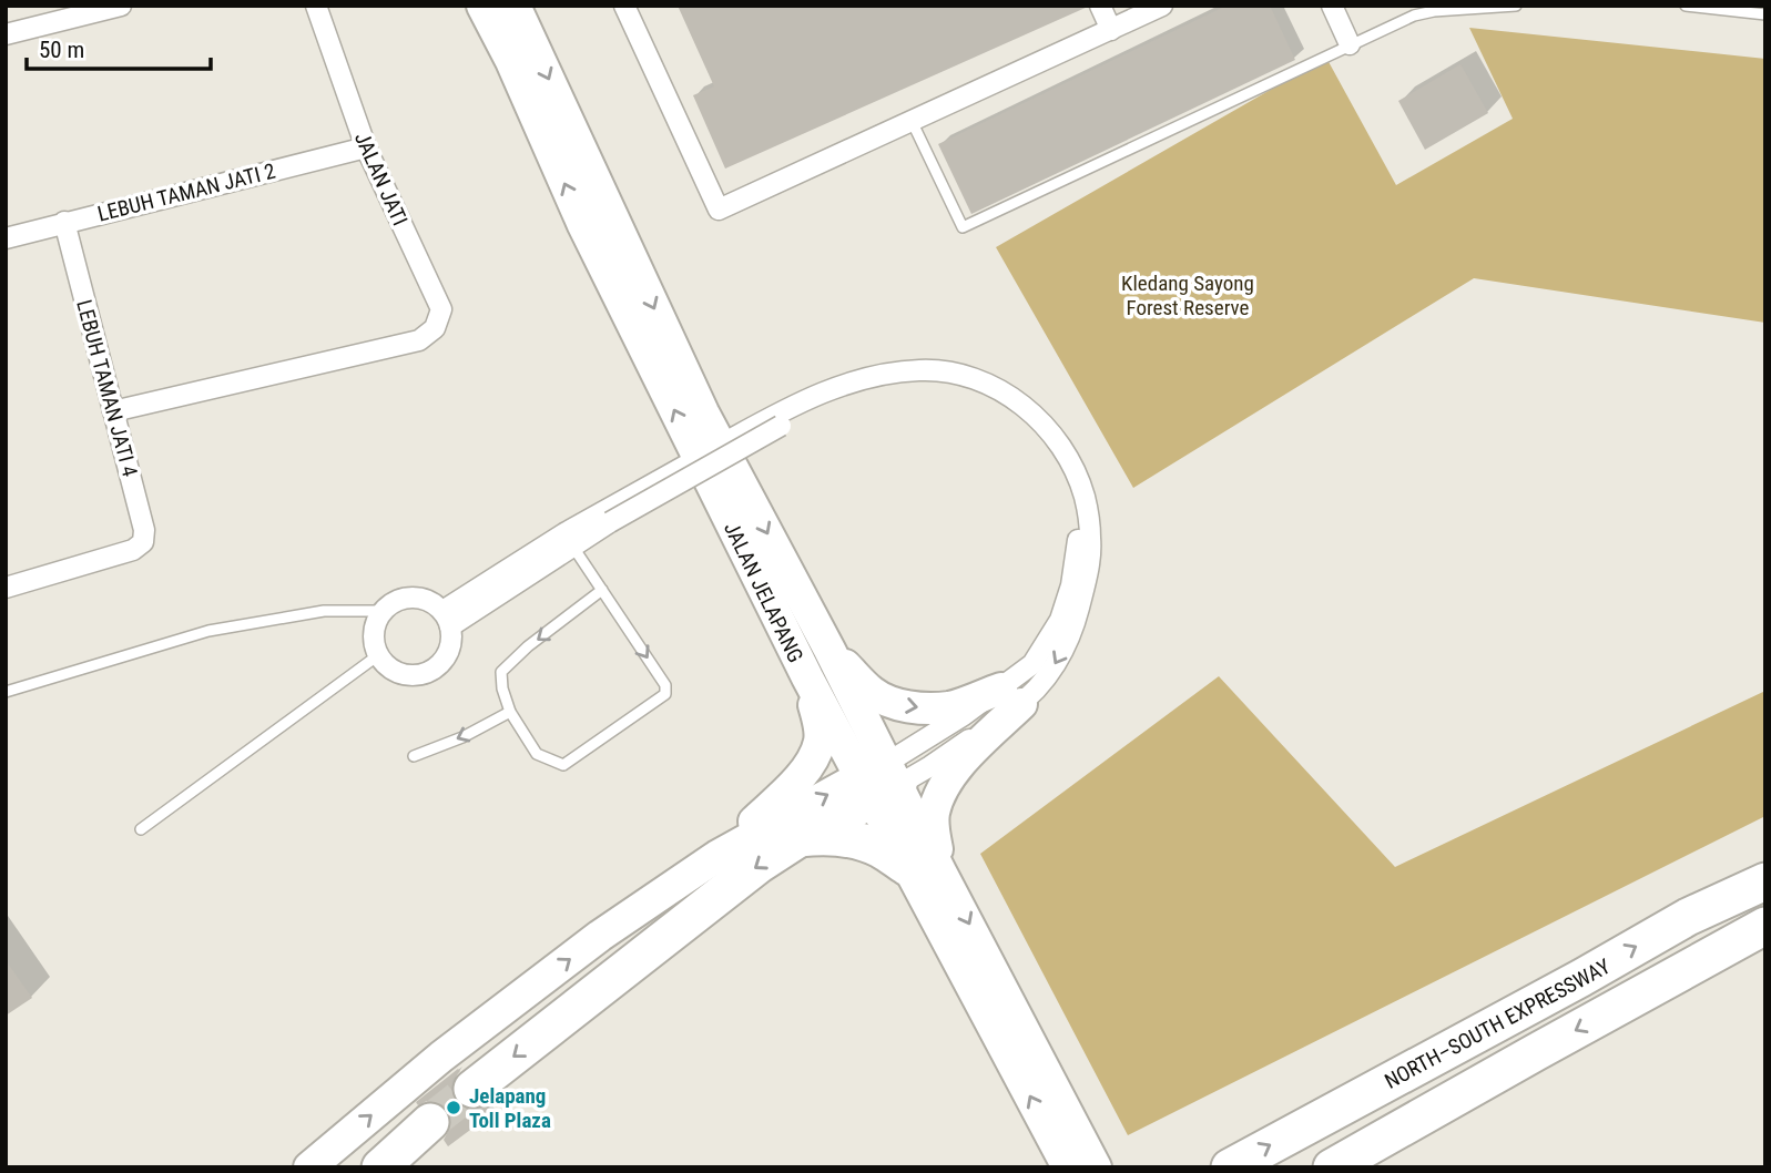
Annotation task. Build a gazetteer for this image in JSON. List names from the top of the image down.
{
  "streets": {
    "highway": ["NORTH–SOUTH EXPRESSWAY"],
    "main road": ["JALAN JELAPANG"],
    "street": ["JALAN JATI", "LEBUH TAMAN JATI 2", "LEBUH TAMAN JATI 4"]
  },
  "crossings": [
    ["JALAN JATI", "LEBUH TAMAN JATI 2"],
    ["JALAN JATI", "LEBUH TAMAN JATI 4"],
    ["LEBUH TAMAN JATI 2", "LEBUH TAMAN JATI 4"]
  ],
  "parks": ["Kledang Sayong Forest Reserve"],
  "places": ["Jelapang Toll Plaza"],
  "scale_bar": "50 m"
}
